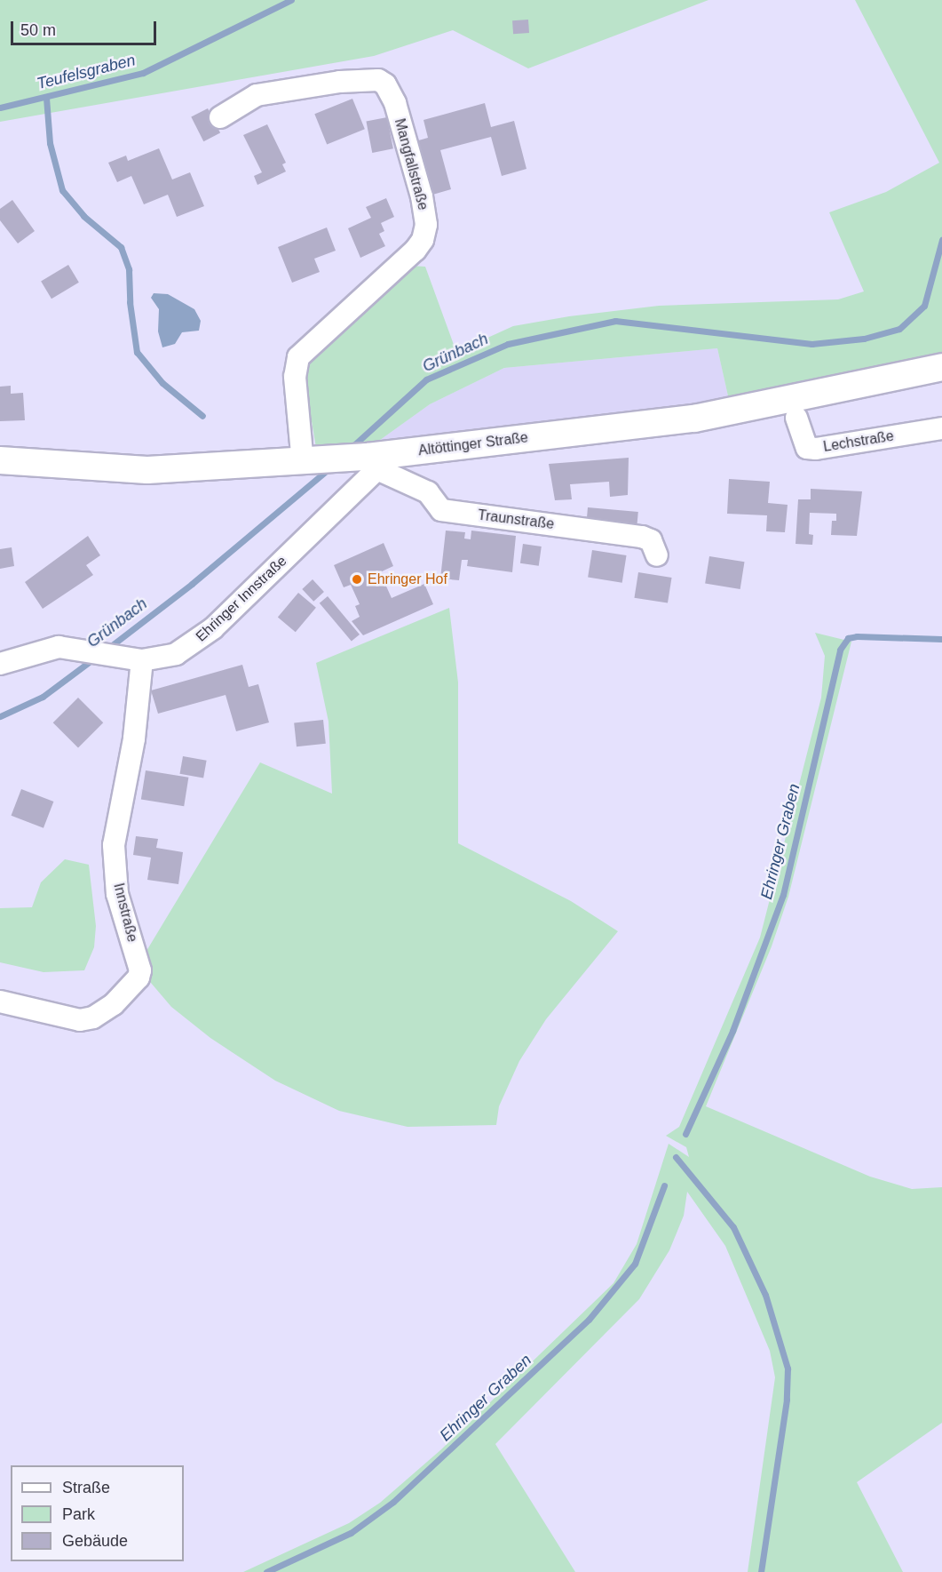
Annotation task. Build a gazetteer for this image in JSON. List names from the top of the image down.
{
  "streets": {
    "main road": ["Altöttinger Straße"],
    "street": [
      "Mangfallstraße",
      "Lechstraße",
      "Traunstraße",
      "Ehringer Innstraße",
      "Innstraße"
    ]
  },
  "crossings": [
    ["Mangfallstraße", "Altöttinger Straße"],
    ["Altöttinger Straße", "Traunstraße"],
    ["Altöttinger Straße", "Ehringer Innstraße"],
    ["Traunstraße", "Ehringer Innstraße"],
    ["Ehringer Innstraße", "Innstraße"]
  ],
  "water": ["Teufelsgraben", "Grünbach", "Ehringer Graben"],
  "places": ["Ehringer Hof"],
  "legend": ["Straße", "Park", "Gebäude"],
  "scale_bar": "50 m"
}
